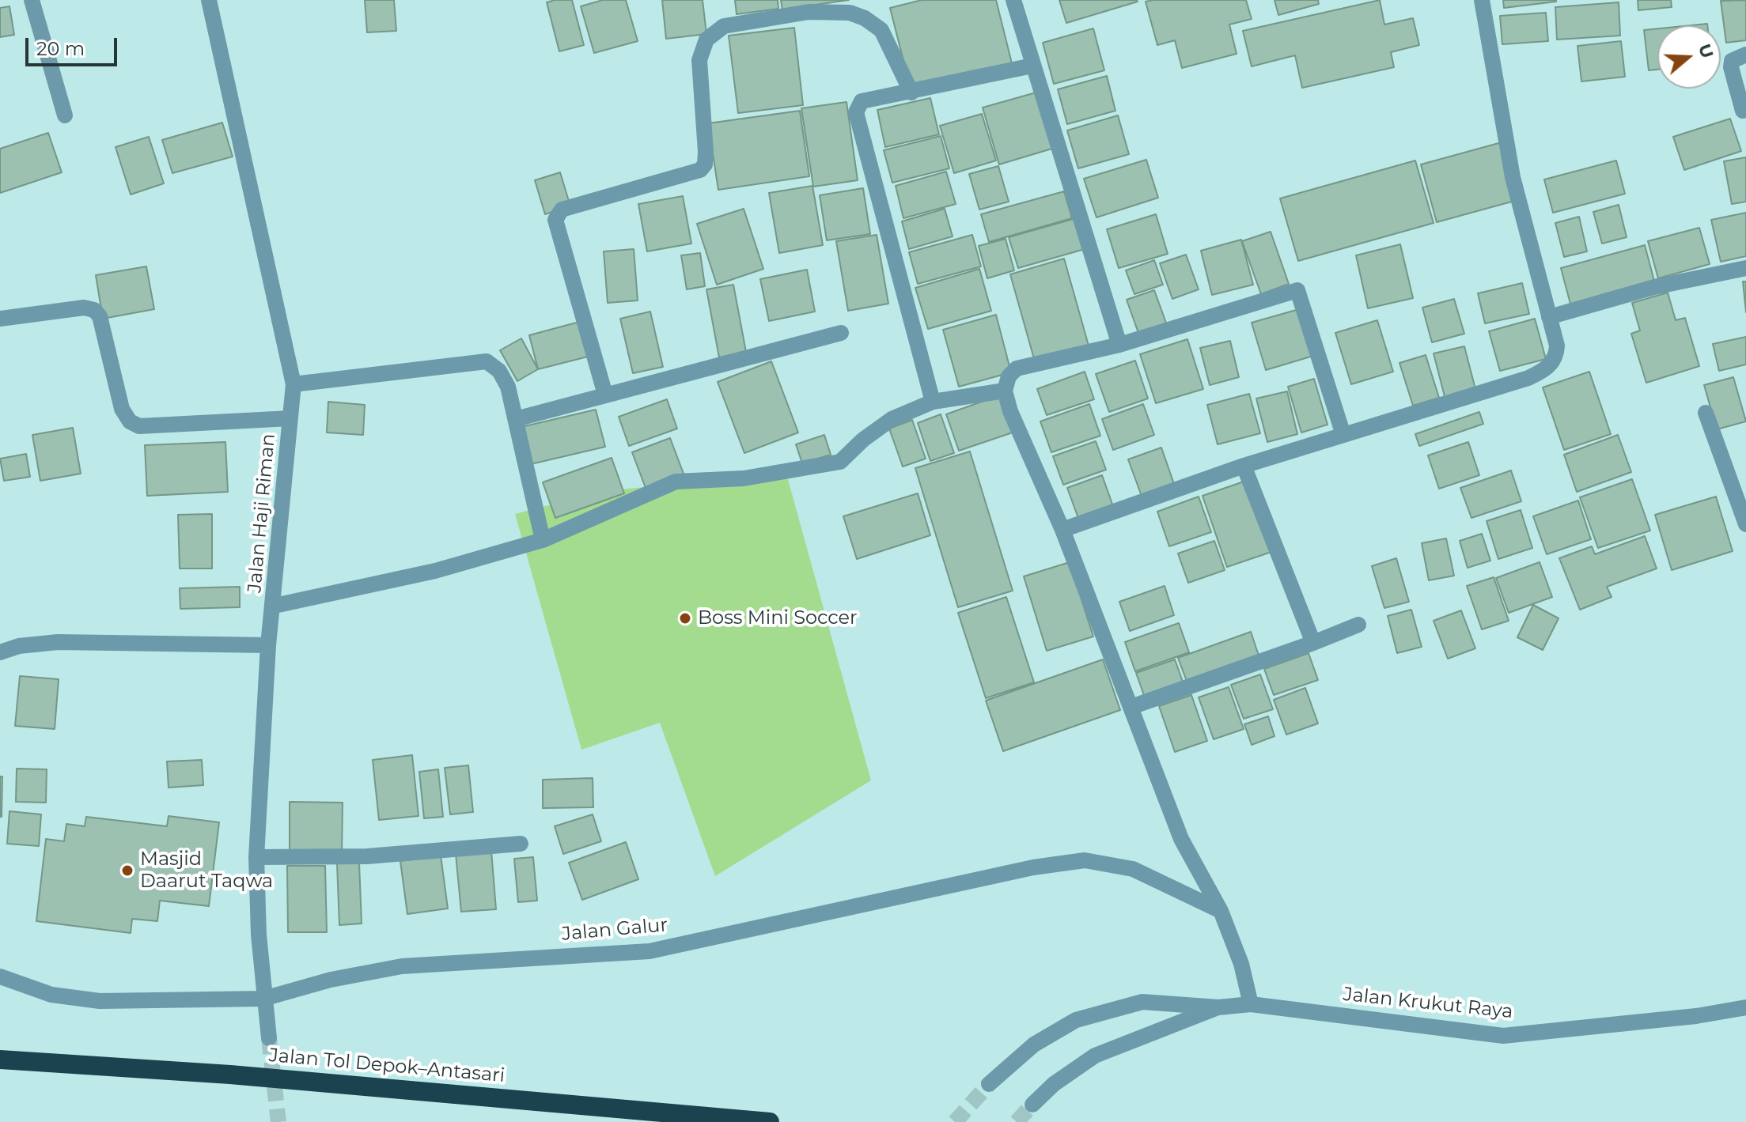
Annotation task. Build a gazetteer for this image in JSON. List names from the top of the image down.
{
  "streets": {
    "highway": ["Jalan Tol Depok–Antasari"],
    "street": ["Jalan Haji Riman", "Jalan Galur", "Jalan Krukut Raya"]
  },
  "crossings": [
    ["Jalan Haji Riman", "Jalan Galur"]
  ],
  "places": ["Boss Mini Soccer", "Masjid Daarut Taqwa"],
  "scale_bar": "20 m",
  "north": "right"
}
